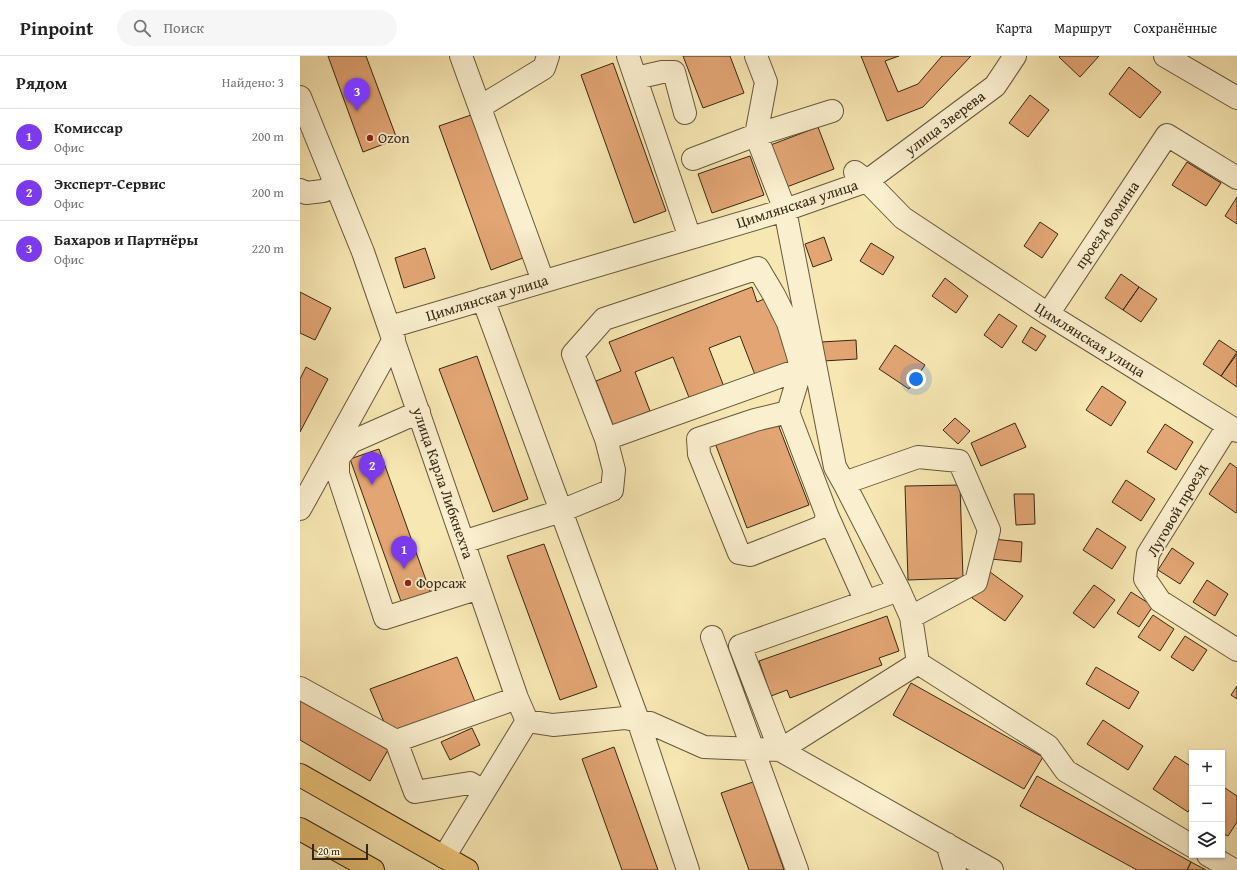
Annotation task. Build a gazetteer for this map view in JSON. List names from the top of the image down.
{
  "streets": {
    "street": [
      "улица Зверева",
      "Цимлянская улица",
      "проезд Фомина",
      "улица Карла Либкнехта",
      "Луговой проезд"
    ]
  },
  "crossings": [
    ["улица Зверева", "Цимлянская улица"],
    ["Цимлянская улица", "проезд Фомина"],
    ["Цимлянская улица", "улица Карла Либкнехта"],
    ["Цимлянская улица", "Луговой проезд"]
  ],
  "places": ["Ozon", "Форсаж"],
  "scale_bar": "20 m",
  "page": {
    "header": "Pinpoint",
    "search": "Поиск",
    "nav": ["Карта", "Маршрут", "Сохранённые"],
    "heading": ["Рядом", "Найдено: 3"],
    "pins": ["3", "2", "1"],
    "list": [
      {
        "mark": "1",
        "name": "Комиссар",
        "note": "Офис",
        "value": "200 m"
      },
      {
        "mark": "2",
        "name": "Эксперт-Сервис",
        "note": "Офис",
        "value": "200 m"
      },
      {
        "mark": "3",
        "name": "Бахаров и Партнёры",
        "note": "Офис",
        "value": "220 m"
      }
    ],
    "map_buttons": ["+", "−"],
    "scale": "20 m"
  }
}
